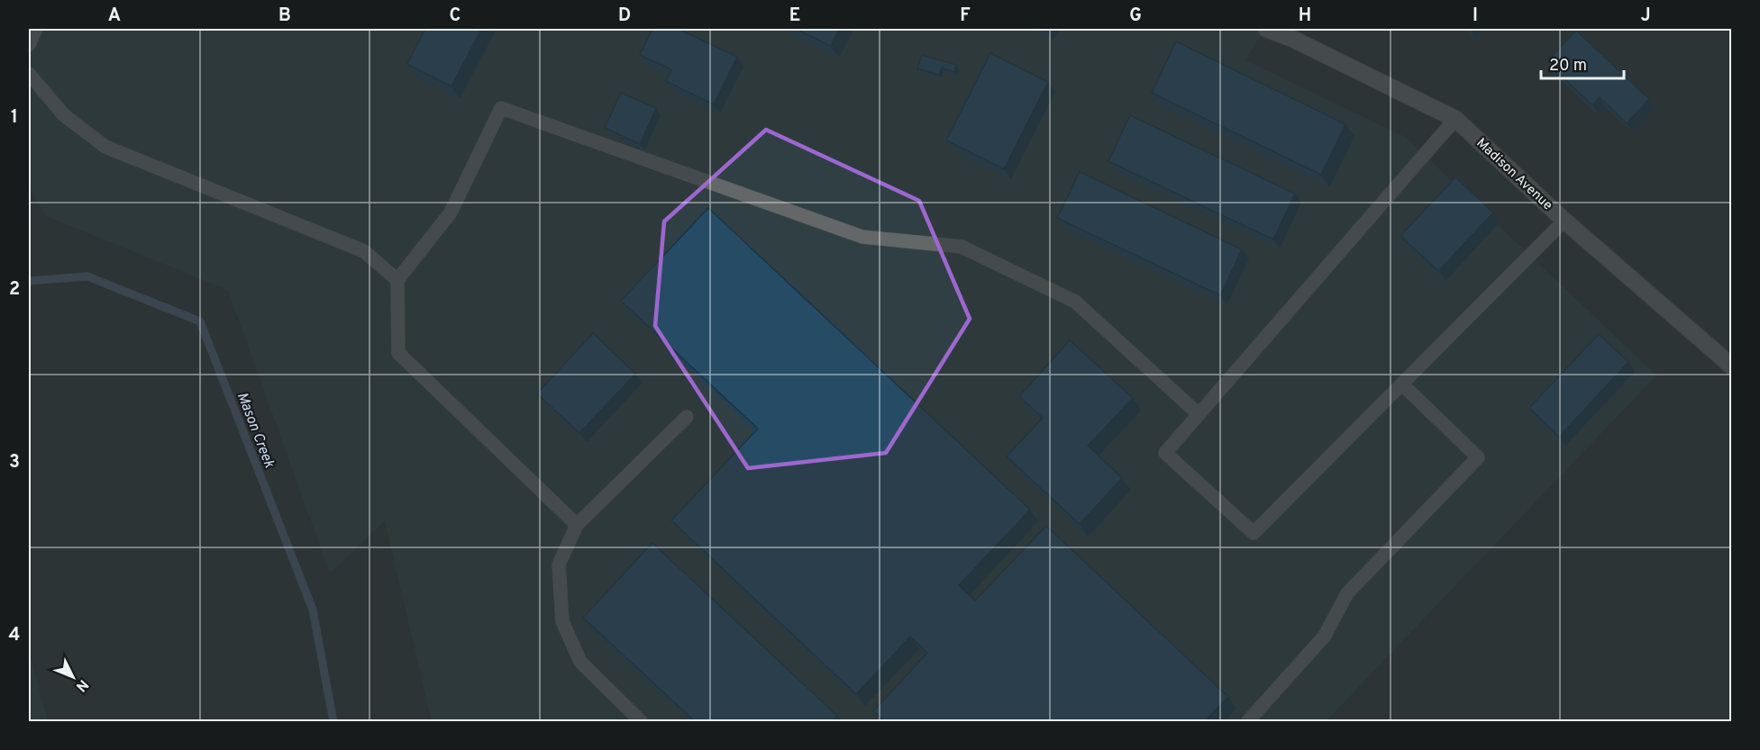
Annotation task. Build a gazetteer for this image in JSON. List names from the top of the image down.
{
  "streets": {
    "street": ["Madison Avenue"]
  },
  "water": ["Mason Creek"],
  "scale_bar": "20 m",
  "north": "bottom right",
  "grid": {
    "columns": [
      "A",
      "B",
      "C",
      "D",
      "E",
      "F",
      "G",
      "H",
      "I",
      "J"
    ],
    "rows": [
      "1",
      "2",
      "3",
      "4"
    ]
  }
}
